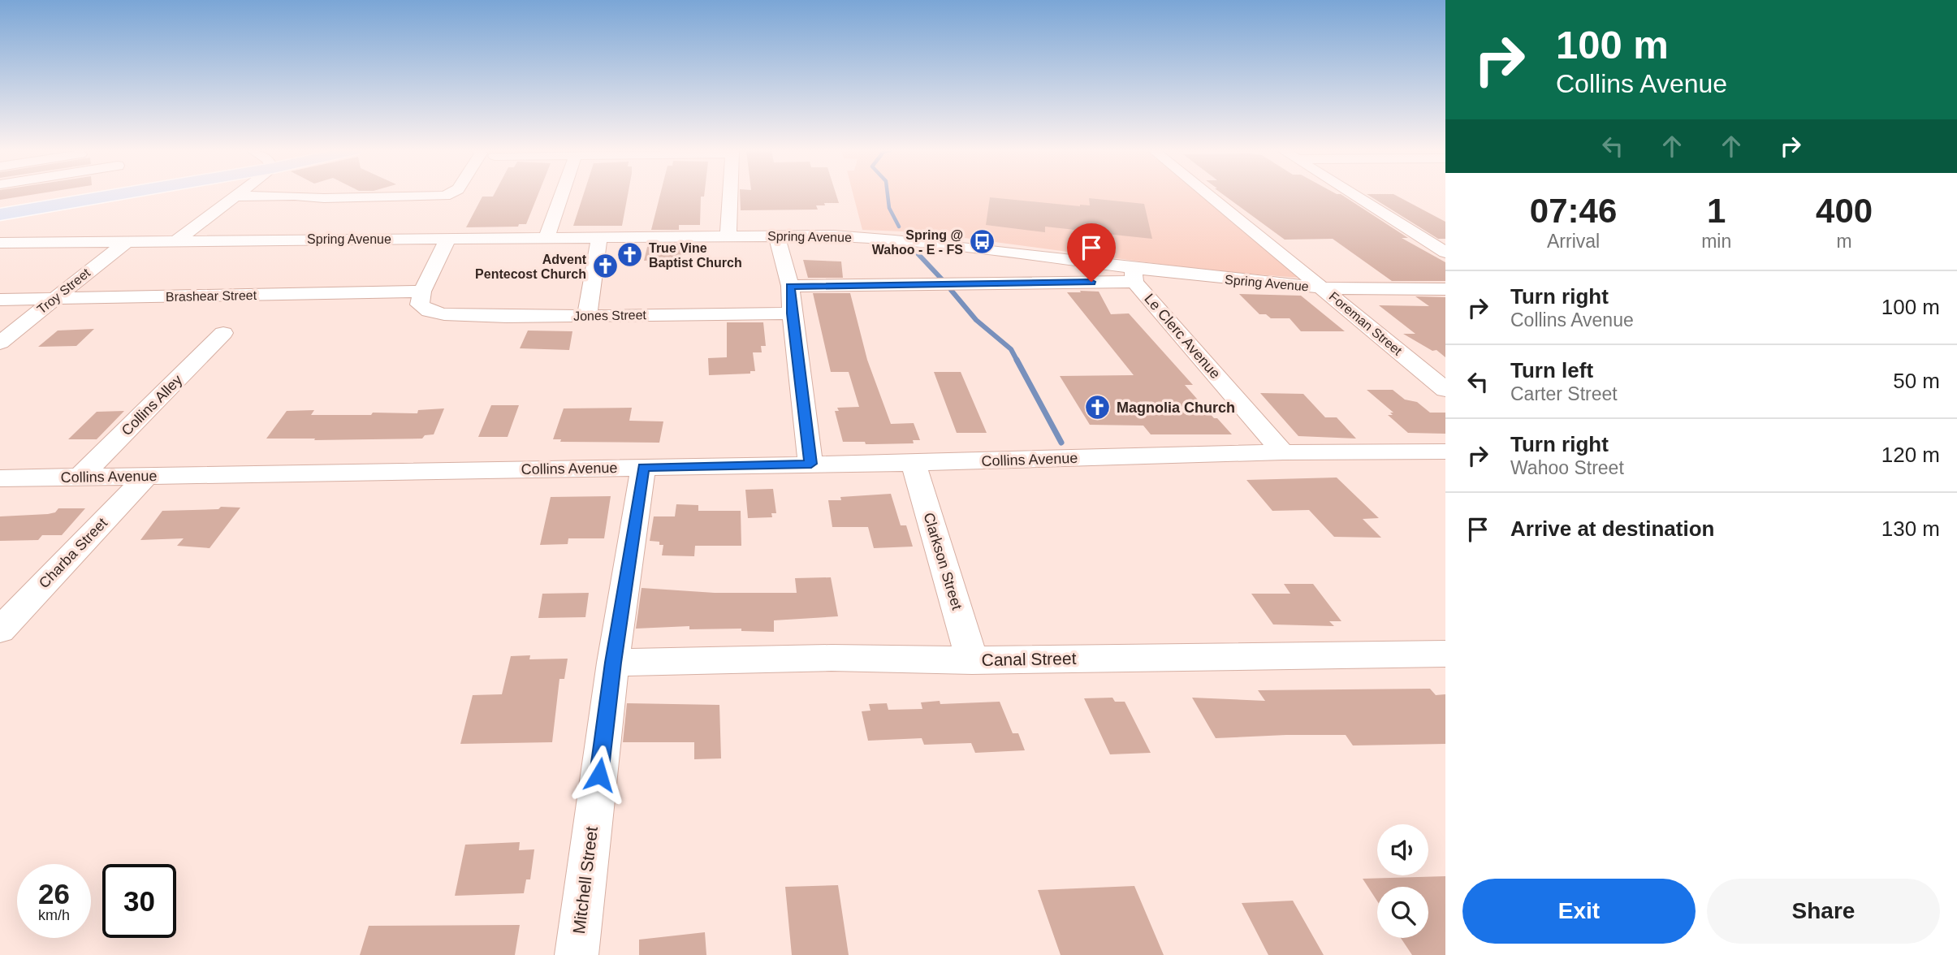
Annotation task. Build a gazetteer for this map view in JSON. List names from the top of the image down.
{
  "streets": {
    "street": [
      "Spring Avenue",
      "Troy Street",
      "Brashear Street",
      "Jones Street",
      "Foreman Street",
      "Le Clerc Avenue",
      "Collins Alley",
      "Collins Avenue",
      "Charba Street",
      "Clarkson Street",
      "Canal Street",
      "Mitchell Street"
    ]
  },
  "crossings": [
    ["Spring Avenue", "Troy Street"],
    ["Spring Avenue", "Foreman Street"],
    ["Spring Avenue", "Le Clerc Avenue"],
    ["Troy Street", "Brashear Street"],
    ["Brashear Street", "Jones Street"],
    ["Le Clerc Avenue", "Collins Avenue"],
    ["Collins Alley", "Collins Avenue"],
    ["Collins Avenue", "Charba Street"],
    ["Collins Avenue", "Clarkson Street"],
    ["Collins Avenue", "Mitchell Street"],
    ["Clarkson Street", "Canal Street"],
    ["Canal Street", "Mitchell Street"]
  ],
  "places": {
    "bus stop": ["Spring @ Wahoo - E - FS"],
    "church": ["True Vine Baptist Church", "Advent Pentecost Church", "Magnolia Church"]
  },
  "page": {
    "turn": ["100 m", "Collins Avenue"],
    "eta": [
      "07:46",
      "Arrival",
      "1",
      "min",
      "400",
      "m"
    ],
    "list": [
      {
        "name": "Turn right",
        "note": "Collins Avenue",
        "value": "100 m"
      },
      {
        "name": "Turn left",
        "note": "Carter Street",
        "value": "50 m"
      },
      {
        "name": "Turn right",
        "note": "Wahoo Street",
        "value": "120 m"
      },
      {
        "name": "Arrive at destination",
        "value": "130 m"
      }
    ],
    "speed": "26 km/h",
    "limit": "30",
    "buttons": ["Exit", "Share"]
  }
}
